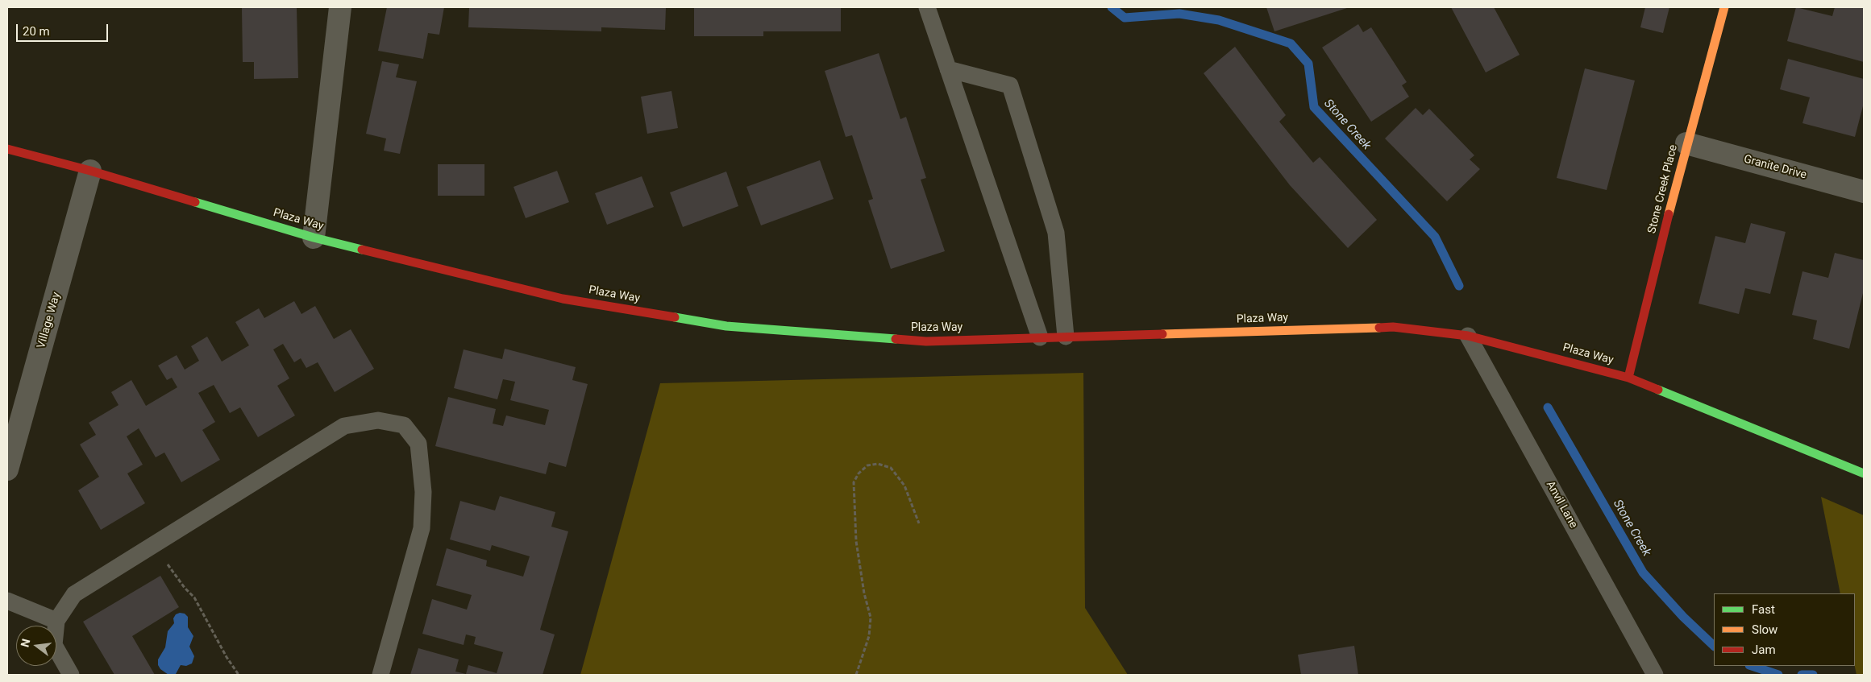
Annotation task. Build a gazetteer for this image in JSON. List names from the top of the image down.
{
  "streets": {
    "main road": ["Stone Creek Place", "Plaza Way"],
    "street": ["Granite Drive", "Village Way"],
    "lane": ["Anvil Lane"]
  },
  "crossings": [
    ["Granite Drive", "Stone Creek Place"],
    ["Stone Creek Place", "Plaza Way"],
    ["Plaza Way", "Village Way"],
    ["Plaza Way", "Anvil Lane"]
  ],
  "water": ["Stone Creek"],
  "legend": ["Fast", "Slow", "Jam"],
  "scale_bar": "20 m",
  "north": "left"
}
